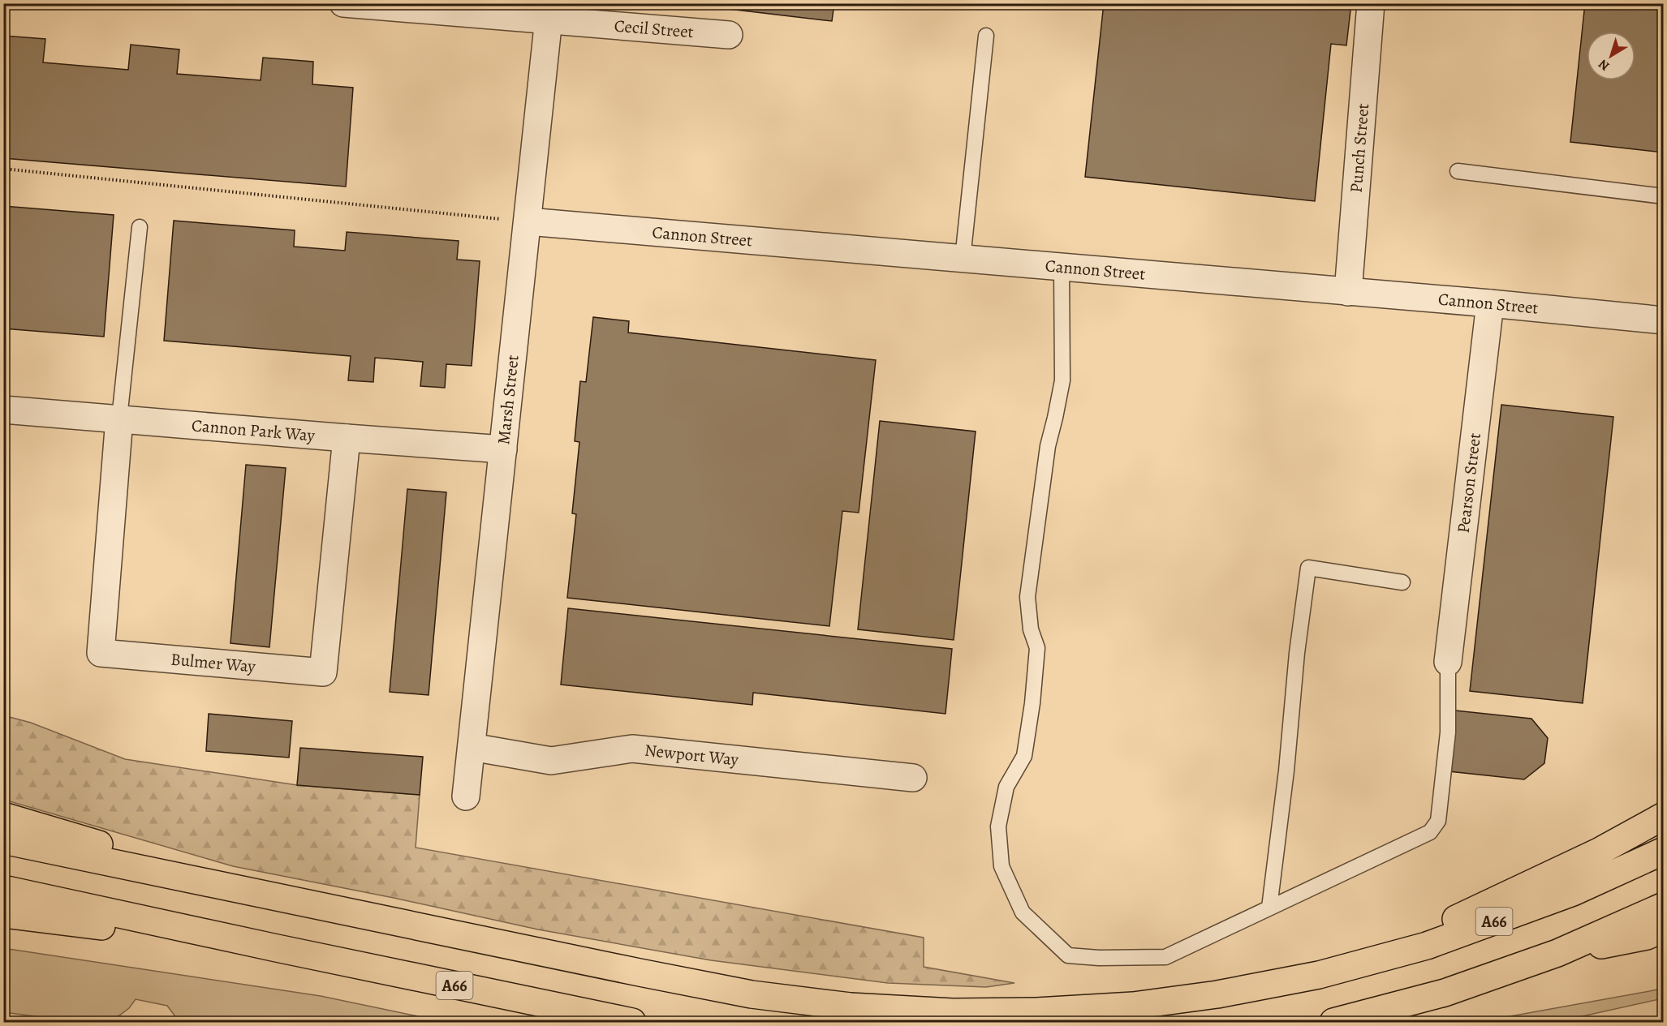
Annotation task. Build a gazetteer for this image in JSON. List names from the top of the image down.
{
  "streets": {
    "highway": ["A66"],
    "street": [
      "Cecil Street",
      "Punch Street",
      "Cannon Street",
      "Marsh Street",
      "Cannon Park Way",
      "Pearson Street",
      "Bulmer Way",
      "Newport Way"
    ]
  },
  "crossings": [
    ["Cecil Street", "Marsh Street"],
    ["Punch Street", "Cannon Street"],
    ["Cannon Street", "Marsh Street"],
    ["Cannon Street", "Pearson Street"],
    ["Marsh Street", "Cannon Park Way"],
    ["Marsh Street", "Newport Way"],
    ["Cannon Park Way", "Bulmer Way"]
  ],
  "north": "bottom left"
}
